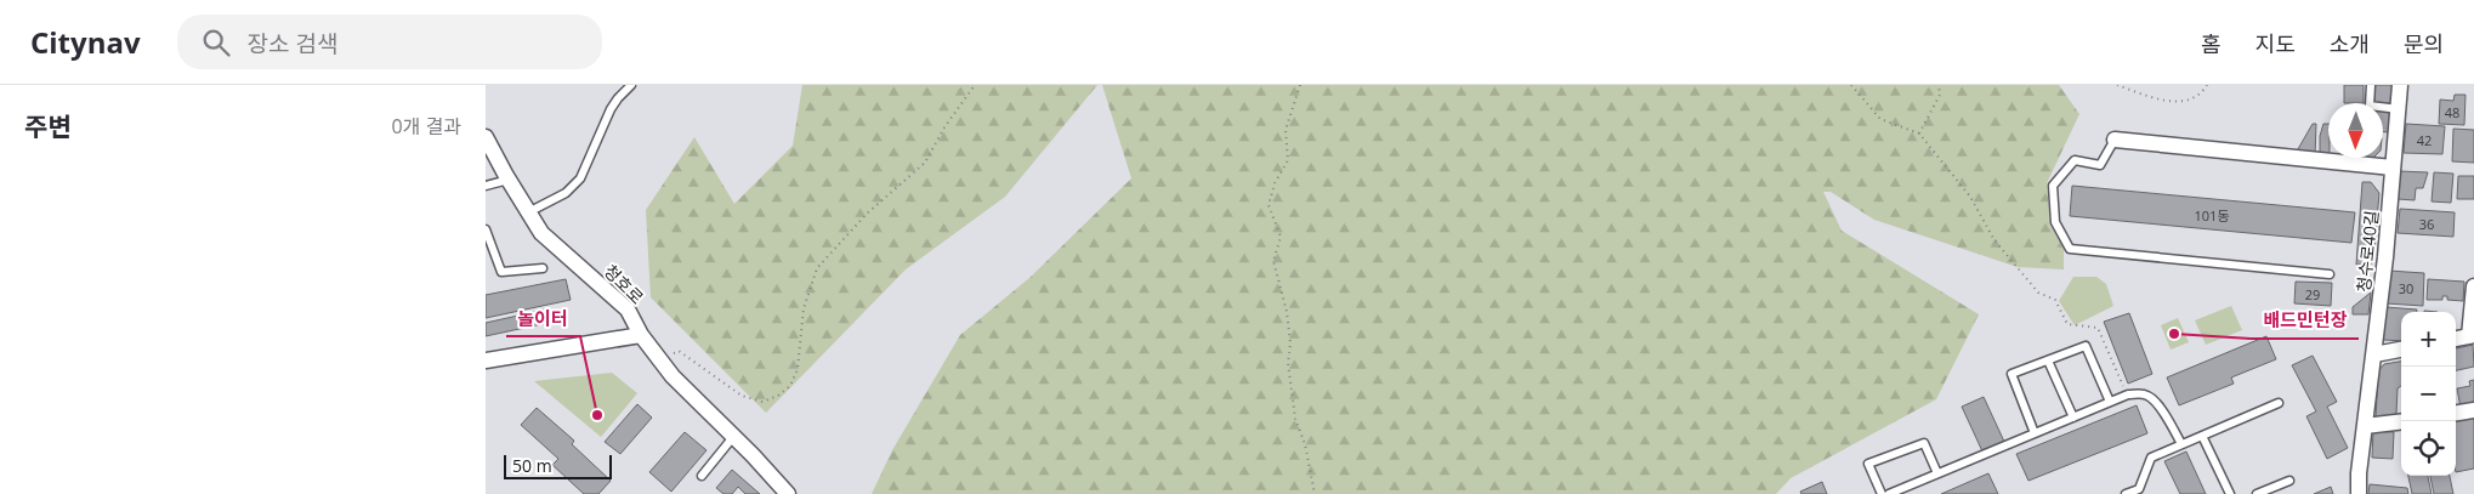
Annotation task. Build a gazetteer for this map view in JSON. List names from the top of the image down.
{
  "streets": {
    "street": ["청수로40길", "청호로"]
  },
  "places": ["배드민턴장", "놀이터"],
  "house_numbers": [
    "48",
    "42",
    "101동",
    "36",
    "30",
    "29"
  ],
  "scale_bar": "50 m",
  "north": "bottom",
  "page": {
    "header": "Citynav",
    "search": "장소 검색",
    "nav": [
      "홈",
      "지도",
      "소개",
      "문의"
    ],
    "heading": ["주변", "0개 결과"],
    "map_buttons": ["+", "−"],
    "scale": "50 m"
  }
}
